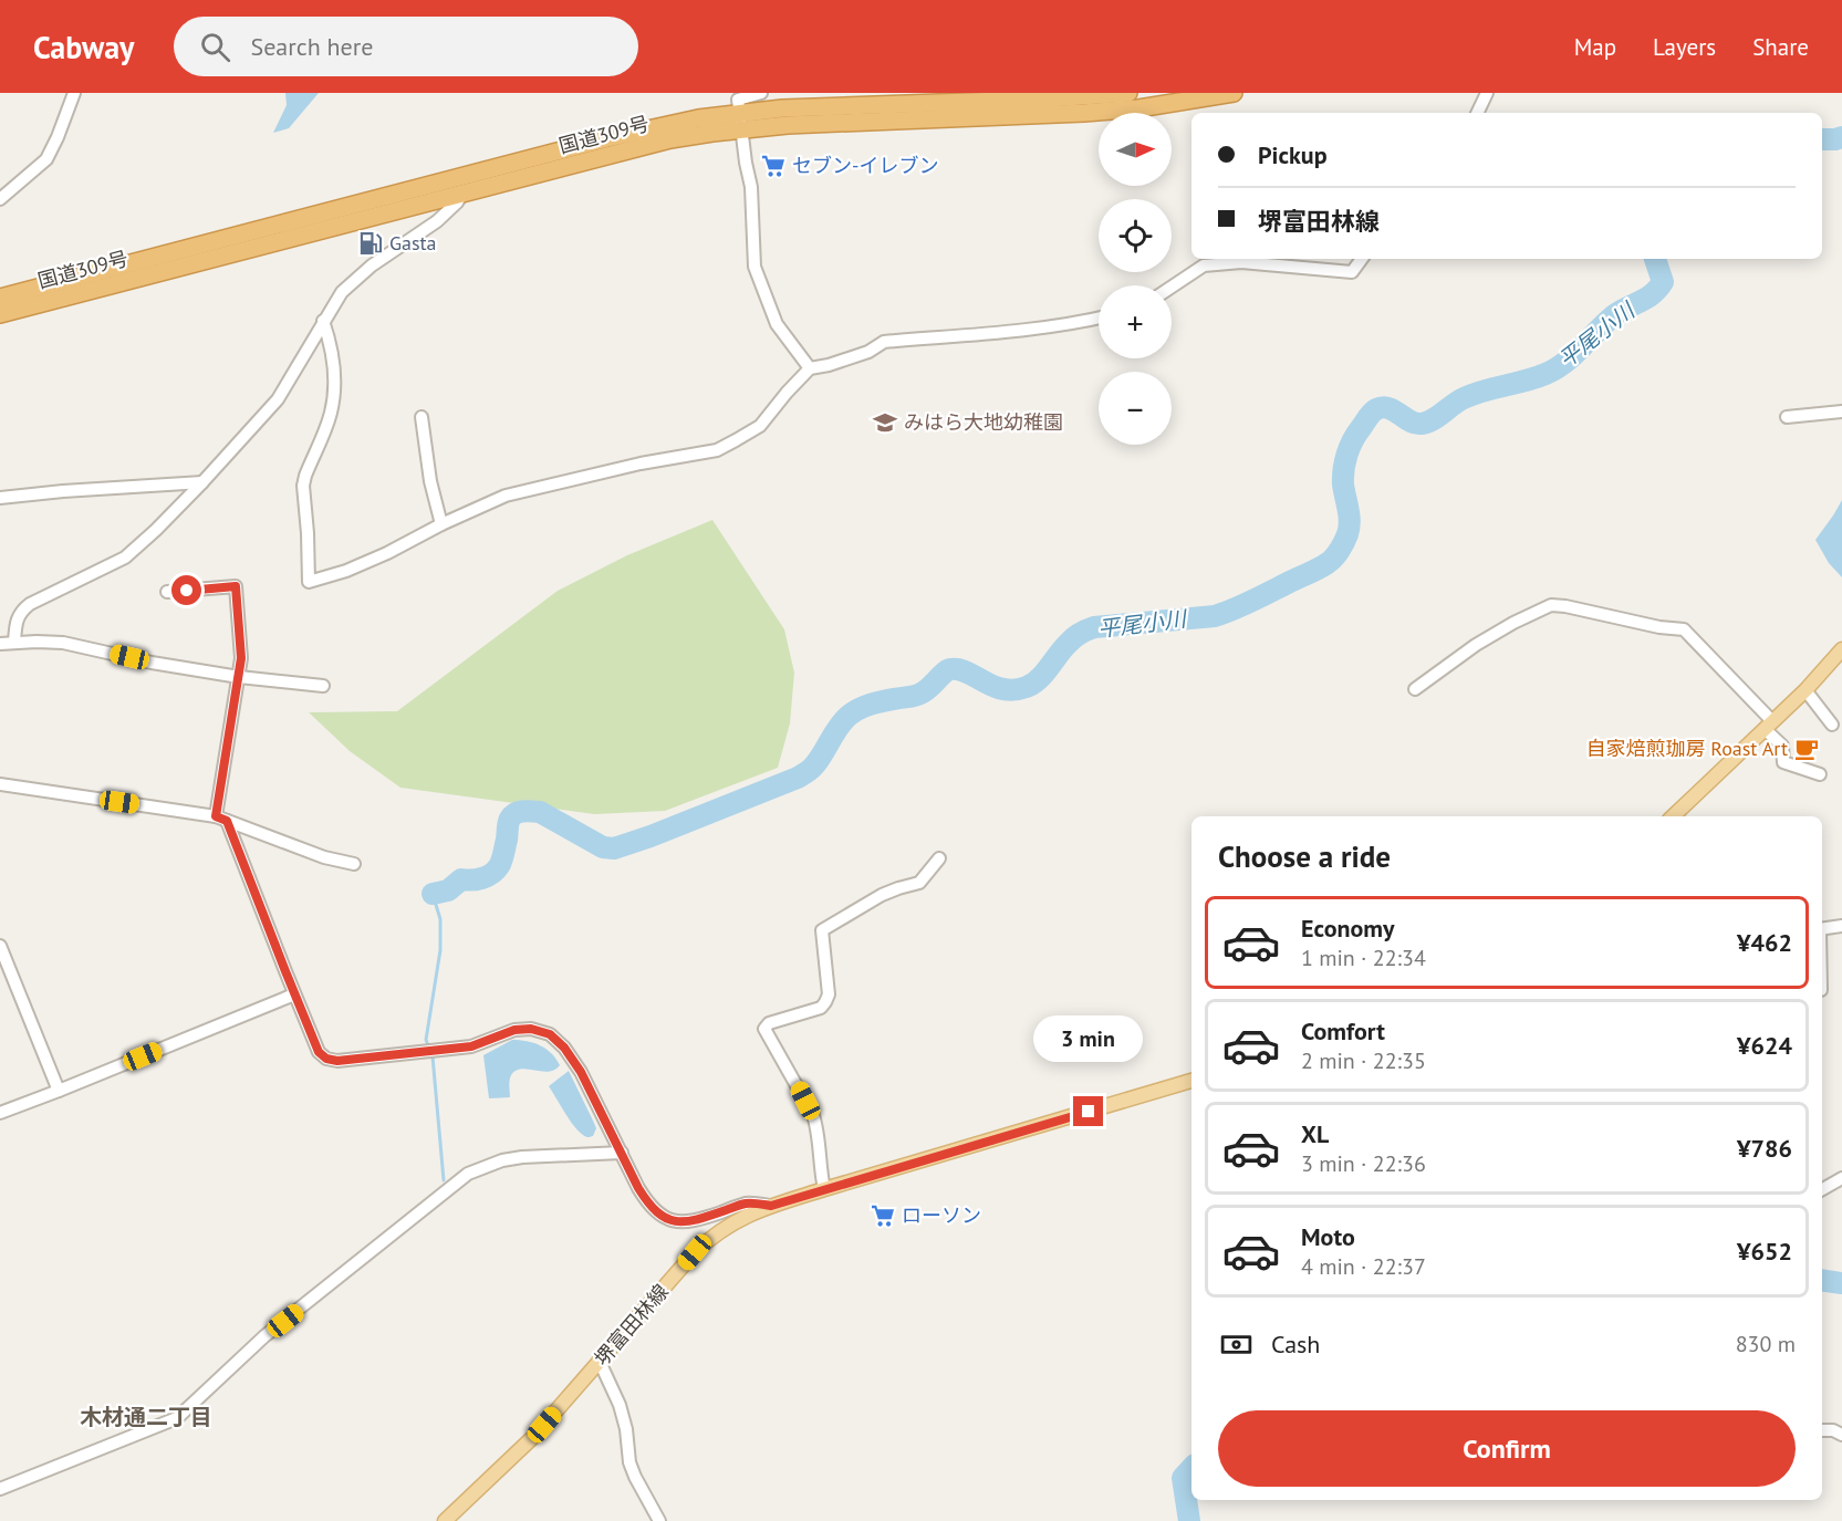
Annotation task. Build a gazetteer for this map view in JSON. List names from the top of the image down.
{
  "streets": {
    "highway": ["国道309号"],
    "main road": ["堺富田林線"]
  },
  "districts": ["木材通二丁目"],
  "water": ["平尾小川"],
  "places": {
    "supermarket": ["セブン-イレブン", "ローソン"],
    "fuel station": ["Gasta"],
    "school or university": ["みはら大地幼稚園"],
    "cafe": ["自家焙煎珈房 Roast Art"]
  },
  "north": "right",
  "page": {
    "header": "Cabway",
    "search": "Search here",
    "nav": ["Map", "Layers", "Share"],
    "map_buttons": ["+", "−"],
    "banner": ["Pickup", "堺富田林線"],
    "heading": "Choose a ride",
    "list": [
      {
        "name": "Economy",
        "note": "1 min · 22:34",
        "value": "¥462"
      },
      {
        "name": "Comfort",
        "note": "2 min · 22:35",
        "value": "¥624"
      },
      {
        "name": "XL",
        "note": "3 min · 22:36",
        "value": "¥786"
      },
      {
        "name": "Moto",
        "note": "4 min · 22:37",
        "value": "¥652"
      }
    ],
    "bubble": "3 min",
    "pay": ["Cash", "830 m"],
    "buttons": "Confirm"
  }
}
